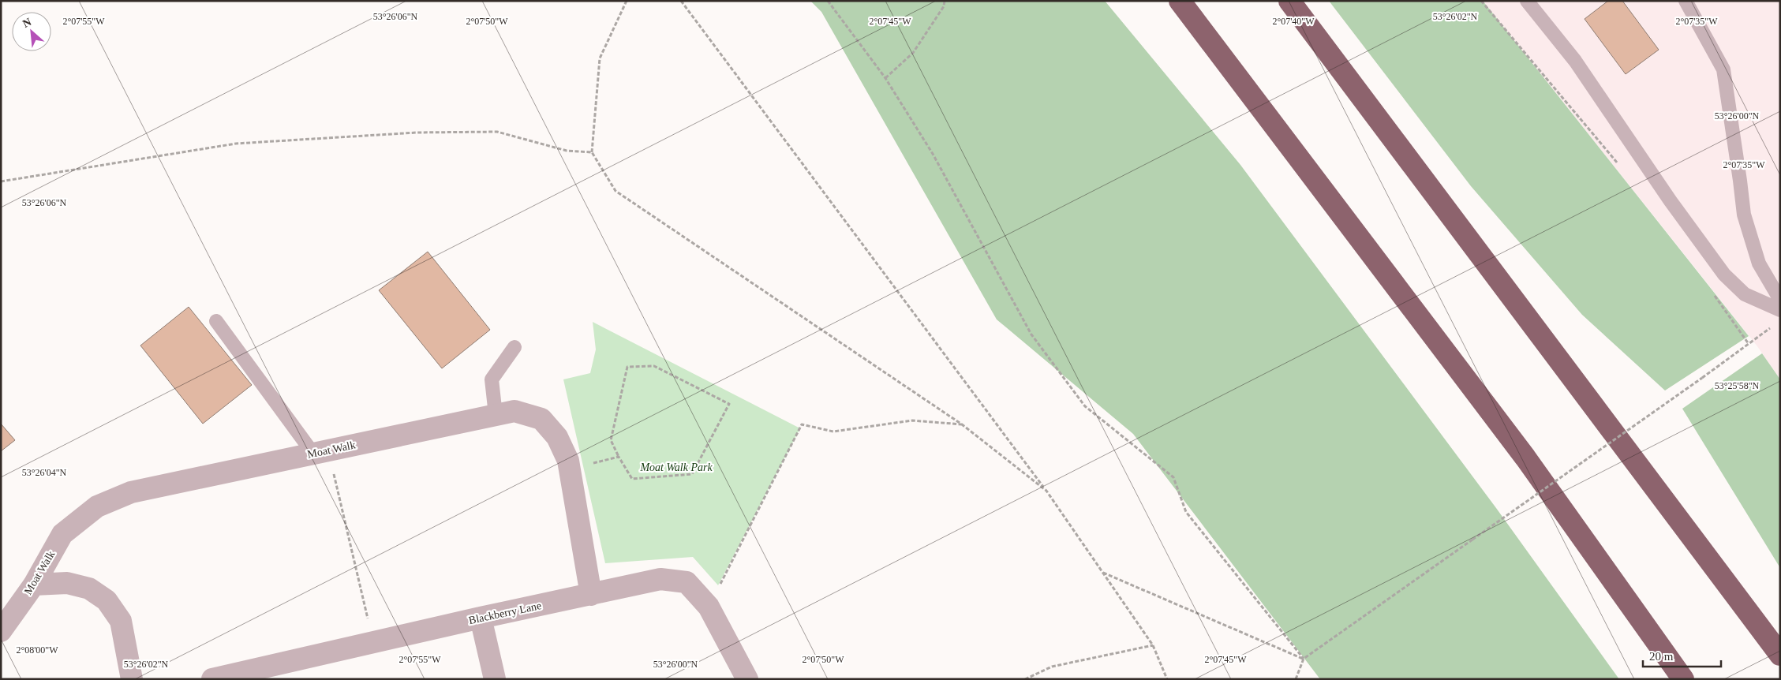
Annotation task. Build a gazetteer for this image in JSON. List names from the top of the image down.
{
  "streets": {
    "street": ["Moat Walk", "Blackberry Lane"]
  },
  "crossings": [
    ["Moat Walk", "Blackberry Lane"]
  ],
  "parks": ["Moat Walk Park"],
  "scale_bar": "20 m",
  "north": "top left",
  "coordinates": [
    "53°26'02\"N",
    "53°26'06\"N",
    "2°07'55\"W",
    "2°07'50\"W",
    "2°07'45\"W",
    "2°07'40\"W",
    "2°07'35\"W",
    "53°26'00\"N",
    "53°25'58\"N",
    "53°26'04\"N",
    "2°08'00\"W"
  ]
}
